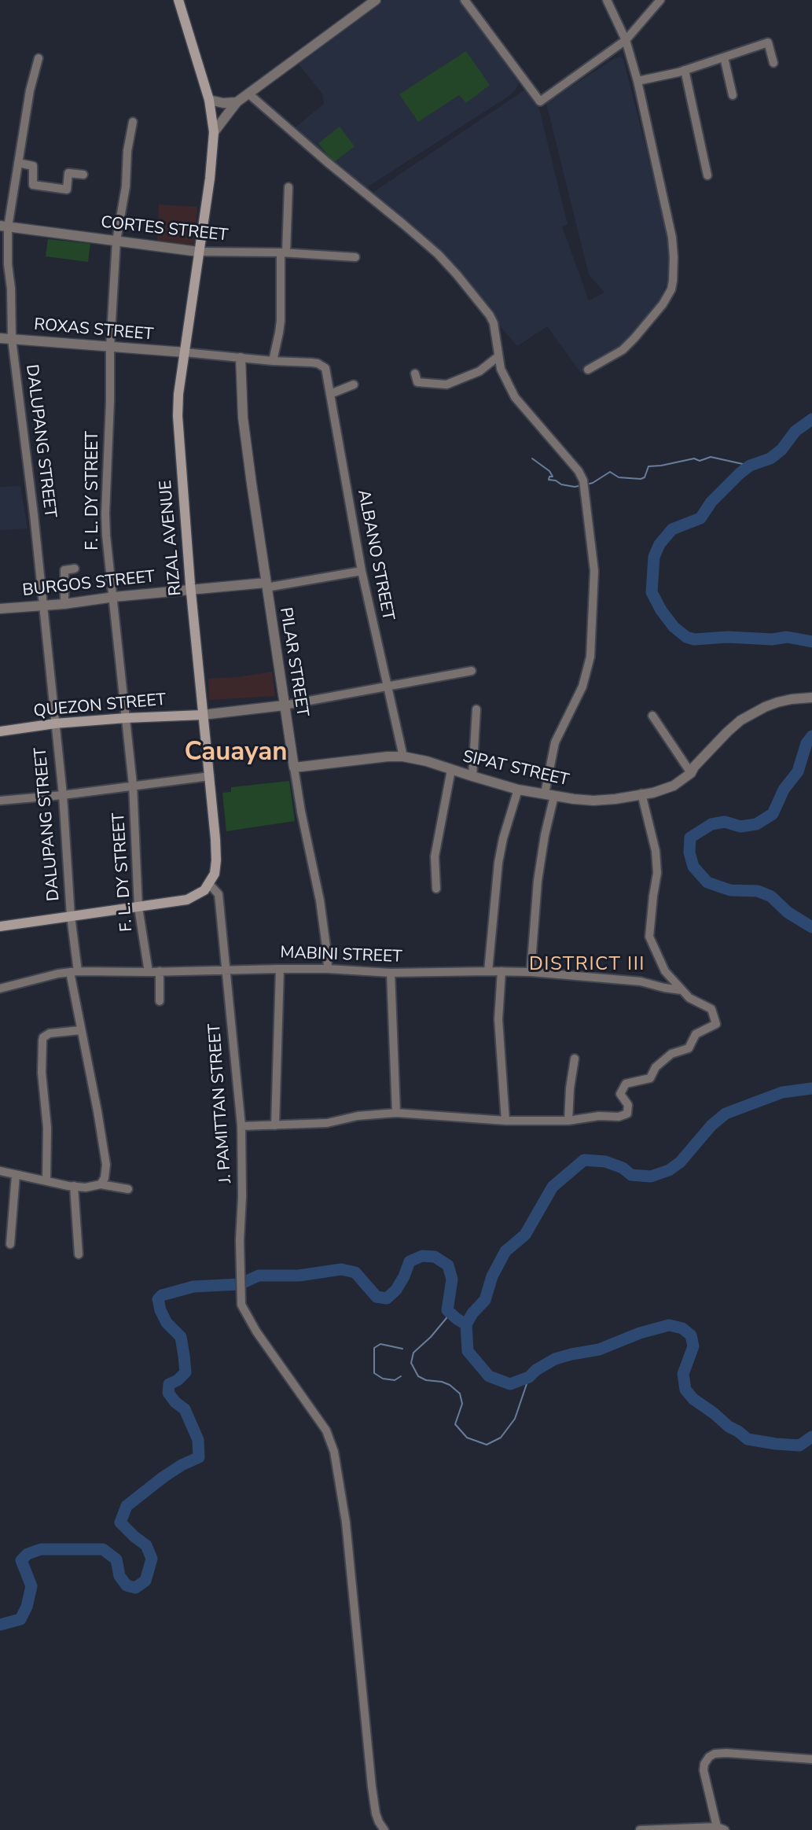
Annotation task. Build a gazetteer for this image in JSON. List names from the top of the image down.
{
  "streets": {
    "main road": ["RIZAL AVENUE", "QUEZON STREET"],
    "street": [
      "CORTES STREET",
      "ROXAS STREET",
      "DALUPANG STREET",
      "F. L. DY STREET",
      "ALBANO STREET",
      "BURGOS STREET",
      "PILAR STREET",
      "SIPAT STREET",
      "MABINI STREET",
      "J. PAMITTAN STREET"
    ]
  },
  "crossings": [
    ["CORTES STREET", "DALUPANG STREET"],
    ["CORTES STREET", "F. L. DY STREET"],
    ["CORTES STREET", "RIZAL AVENUE"],
    ["ROXAS STREET", "DALUPANG STREET"],
    ["ROXAS STREET", "F. L. DY STREET"],
    ["ROXAS STREET", "RIZAL AVENUE"],
    ["DALUPANG STREET", "BURGOS STREET"],
    ["DALUPANG STREET", "QUEZON STREET"],
    ["DALUPANG STREET", "MABINI STREET"],
    ["F. L. DY STREET", "BURGOS STREET"],
    ["F. L. DY STREET", "QUEZON STREET"],
    ["F. L. DY STREET", "MABINI STREET"],
    ["RIZAL AVENUE", "BURGOS STREET"],
    ["RIZAL AVENUE", "QUEZON STREET"],
    ["ALBANO STREET", "SIPAT STREET"],
    ["BURGOS STREET", "PILAR STREET"],
    ["PILAR STREET", "SIPAT STREET"],
    ["PILAR STREET", "MABINI STREET"],
    ["MABINI STREET", "J. PAMITTAN STREET"]
  ],
  "districts": ["Cauayan", "DISTRICT III"]
}
